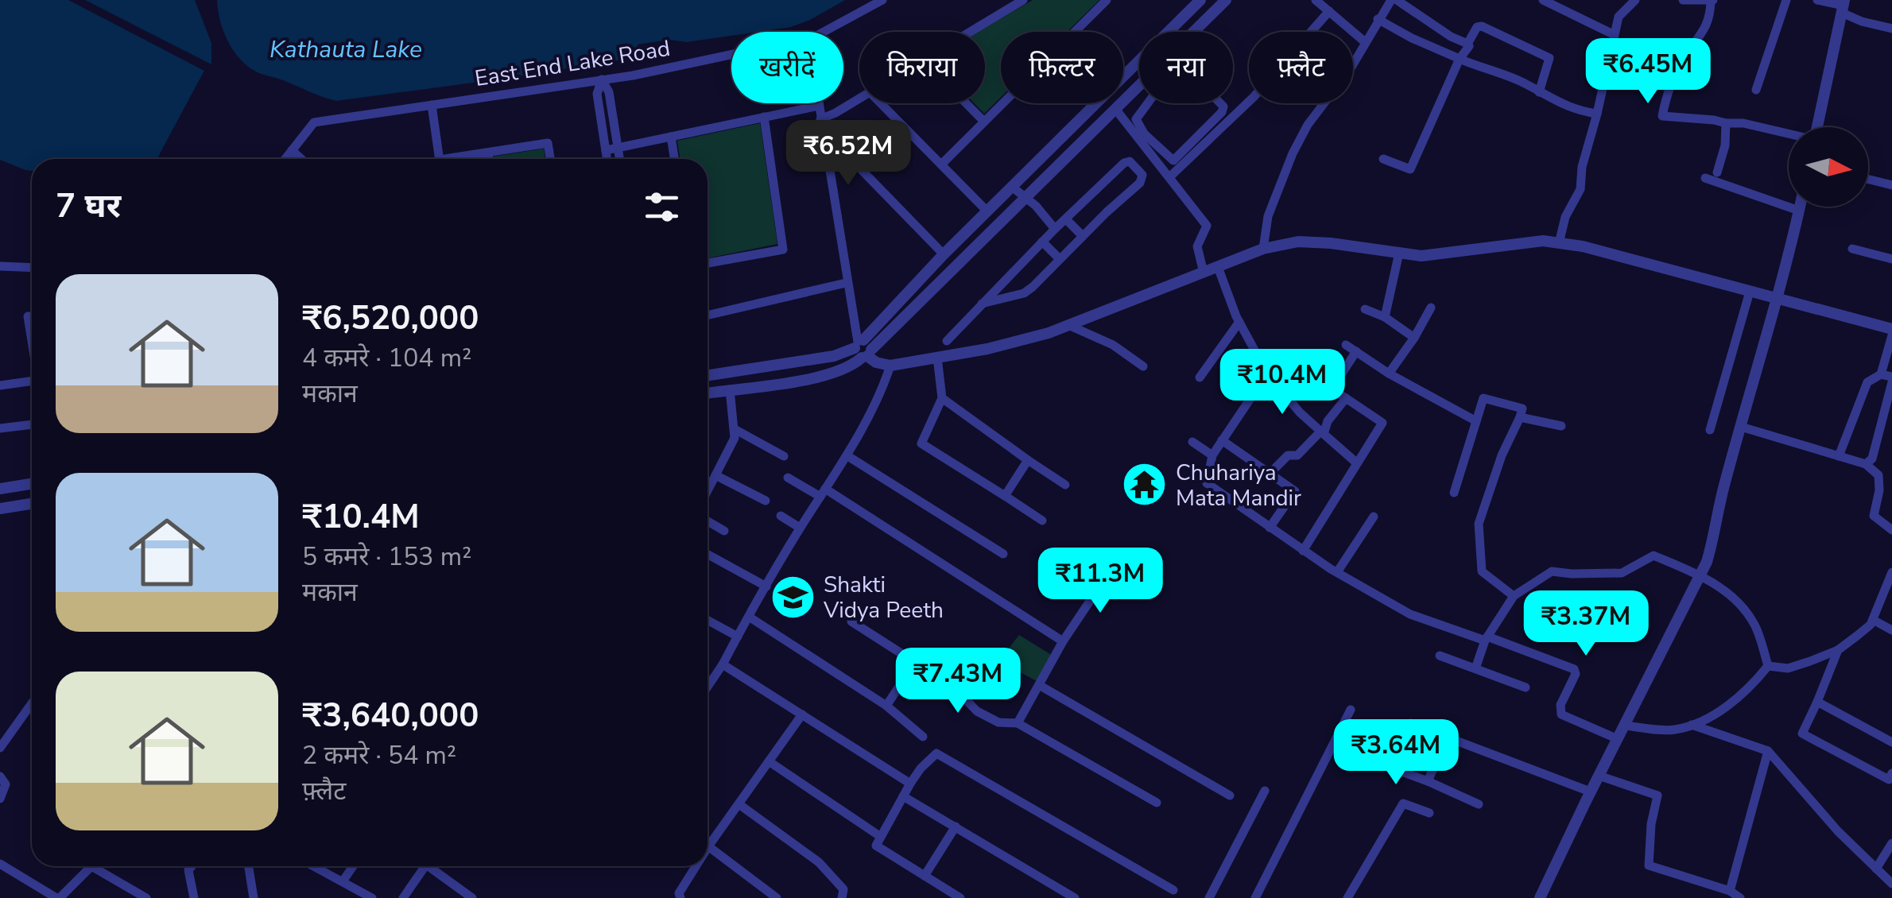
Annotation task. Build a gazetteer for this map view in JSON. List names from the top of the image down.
{
  "streets": {
    "street": ["East End Lake Road"]
  },
  "water": ["Kathauta Lake"],
  "places": {
    "temple": ["Chuhariya Mata Mandir"],
    "school or university": ["Shakti Vidya Peeth"]
  },
  "north": "right",
  "page": {
    "chip": [
      "खरीदें",
      "किराया",
      "फ़िल्टर",
      "नया",
      "फ़्लैट"
    ],
    "price": [
      "₹6.45M",
      "₹6.52M",
      "₹10.4M",
      "₹11.3M",
      "₹3.37M",
      "₹7.43M",
      "₹3.64M"
    ],
    "heading": "7 घर",
    "list": [
      {
        "name": "₹6,520,000",
        "note": "4 कमरे · 104 m² · मकान"
      },
      {
        "name": "₹10.4M",
        "note": "5 कमरे · 153 m² · मकान"
      },
      {
        "name": "₹3,640,000",
        "note": "2 कमरे · 54 m² · फ़्लैट"
      }
    ]
  }
}
